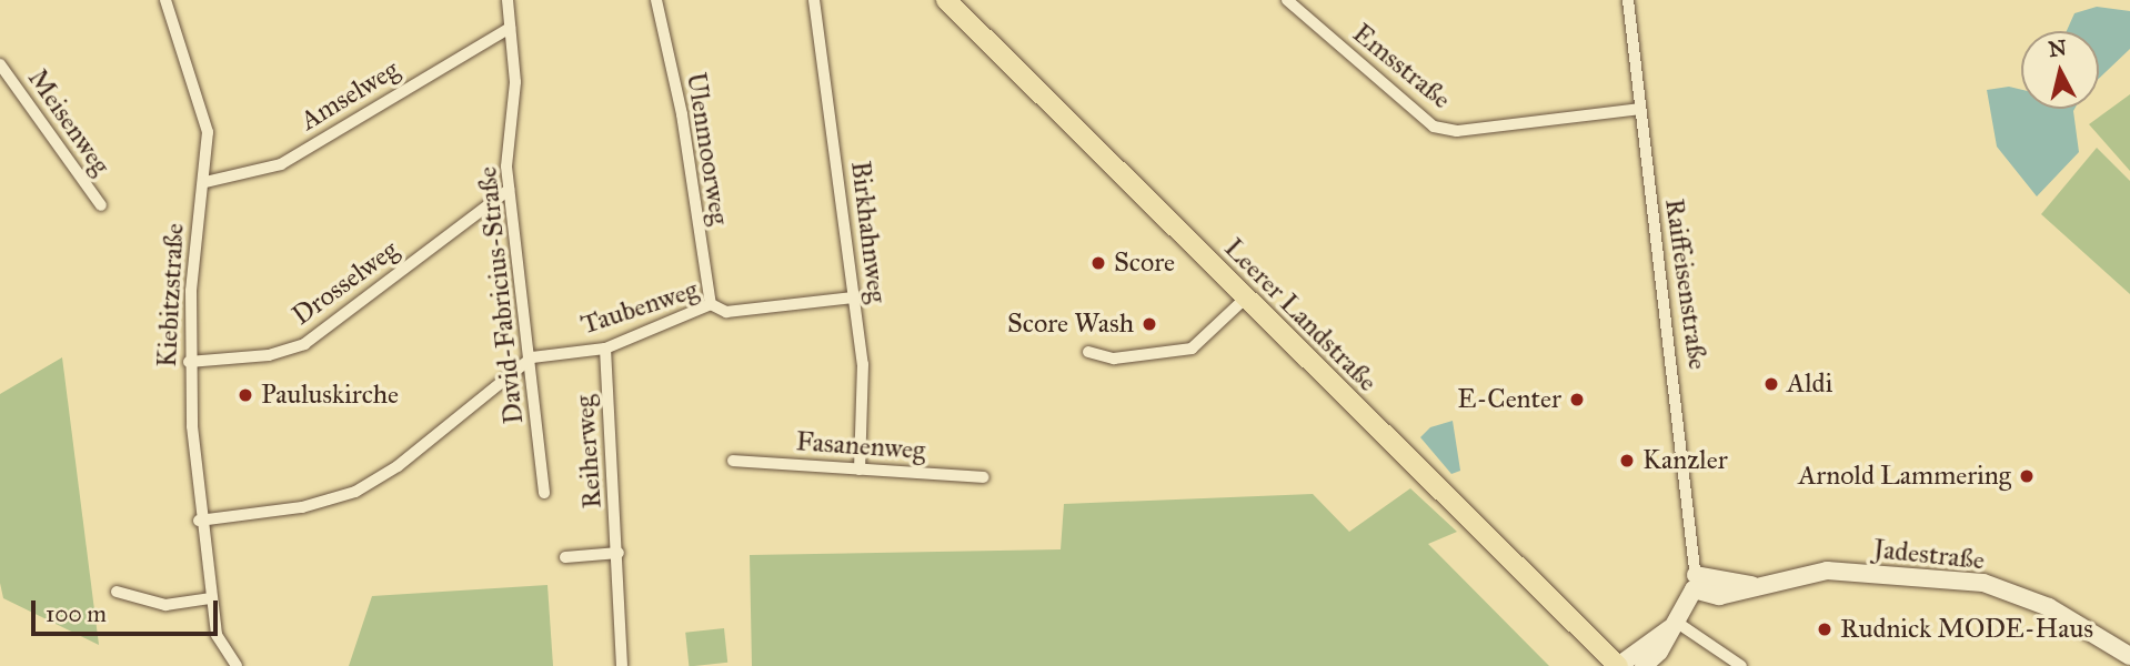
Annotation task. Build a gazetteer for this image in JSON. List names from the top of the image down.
{
  "streets": {
    "main road": ["Leerer Landstraße"],
    "street": [
      "Emsstraße",
      "Amselweg",
      "Meisenweg",
      "Ulenmoorweg",
      "Birkhahnweg",
      "Drosselweg",
      "Raiffeisenstraße",
      "Kiebitzstraße",
      "David-Fabricius-Straße",
      "Taubenweg",
      "Fasanenweg",
      "Reiherweg",
      "Jadestraße"
    ]
  },
  "crossings": [
    ["Emsstraße", "Raiffeisenstraße"],
    ["Amselweg", "Kiebitzstraße"],
    ["Amselweg", "David-Fabricius-Straße"],
    ["Ulenmoorweg", "Taubenweg"],
    ["Birkhahnweg", "Taubenweg"],
    ["Birkhahnweg", "Fasanenweg"],
    ["Drosselweg", "Kiebitzstraße"],
    ["Drosselweg", "David-Fabricius-Straße"],
    ["Raiffeisenstraße", "Jadestraße"],
    ["David-Fabricius-Straße", "Taubenweg"],
    ["Taubenweg", "Reiherweg"]
  ],
  "places": [
    "Score",
    "Score Wash",
    "Aldi",
    "Pauluskirche",
    "E-Center",
    "Kanzler",
    "Arnold Lammering",
    "Rudnick MODE-Haus"
  ],
  "scale_bar": "100 m",
  "north": "top"
}
